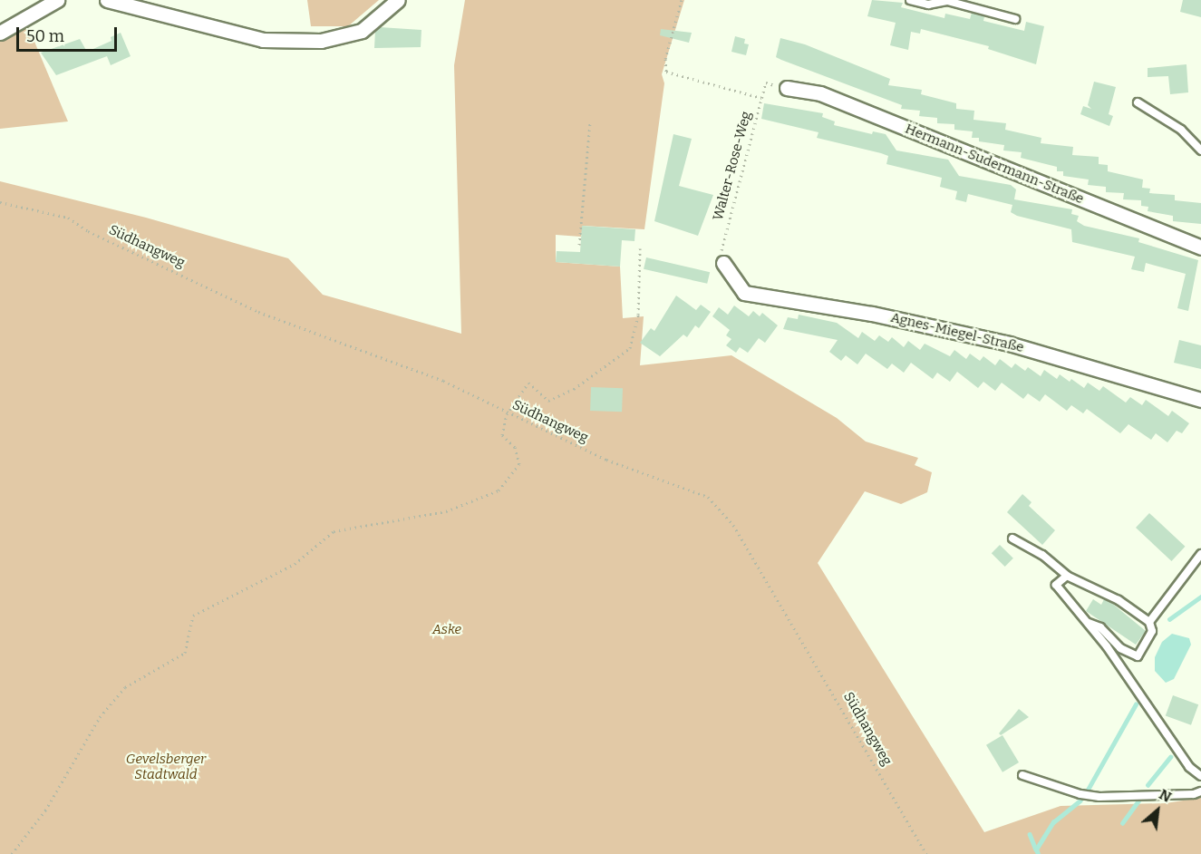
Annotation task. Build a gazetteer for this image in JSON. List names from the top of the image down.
{
  "streets": {
    "street": ["Hermann-Sudermann-Straße", "Agnes-Miegel-Straße"],
    "path": ["Walter-Rose-Weg", "Südhangweg"]
  },
  "crossings": [
    ["Walter-Rose-Weg", "Agnes-Miegel-Straße"]
  ],
  "parks": ["Aske", "Gevelsberger Stadtwald"],
  "scale_bar": "50 m",
  "north": "top right"
}
